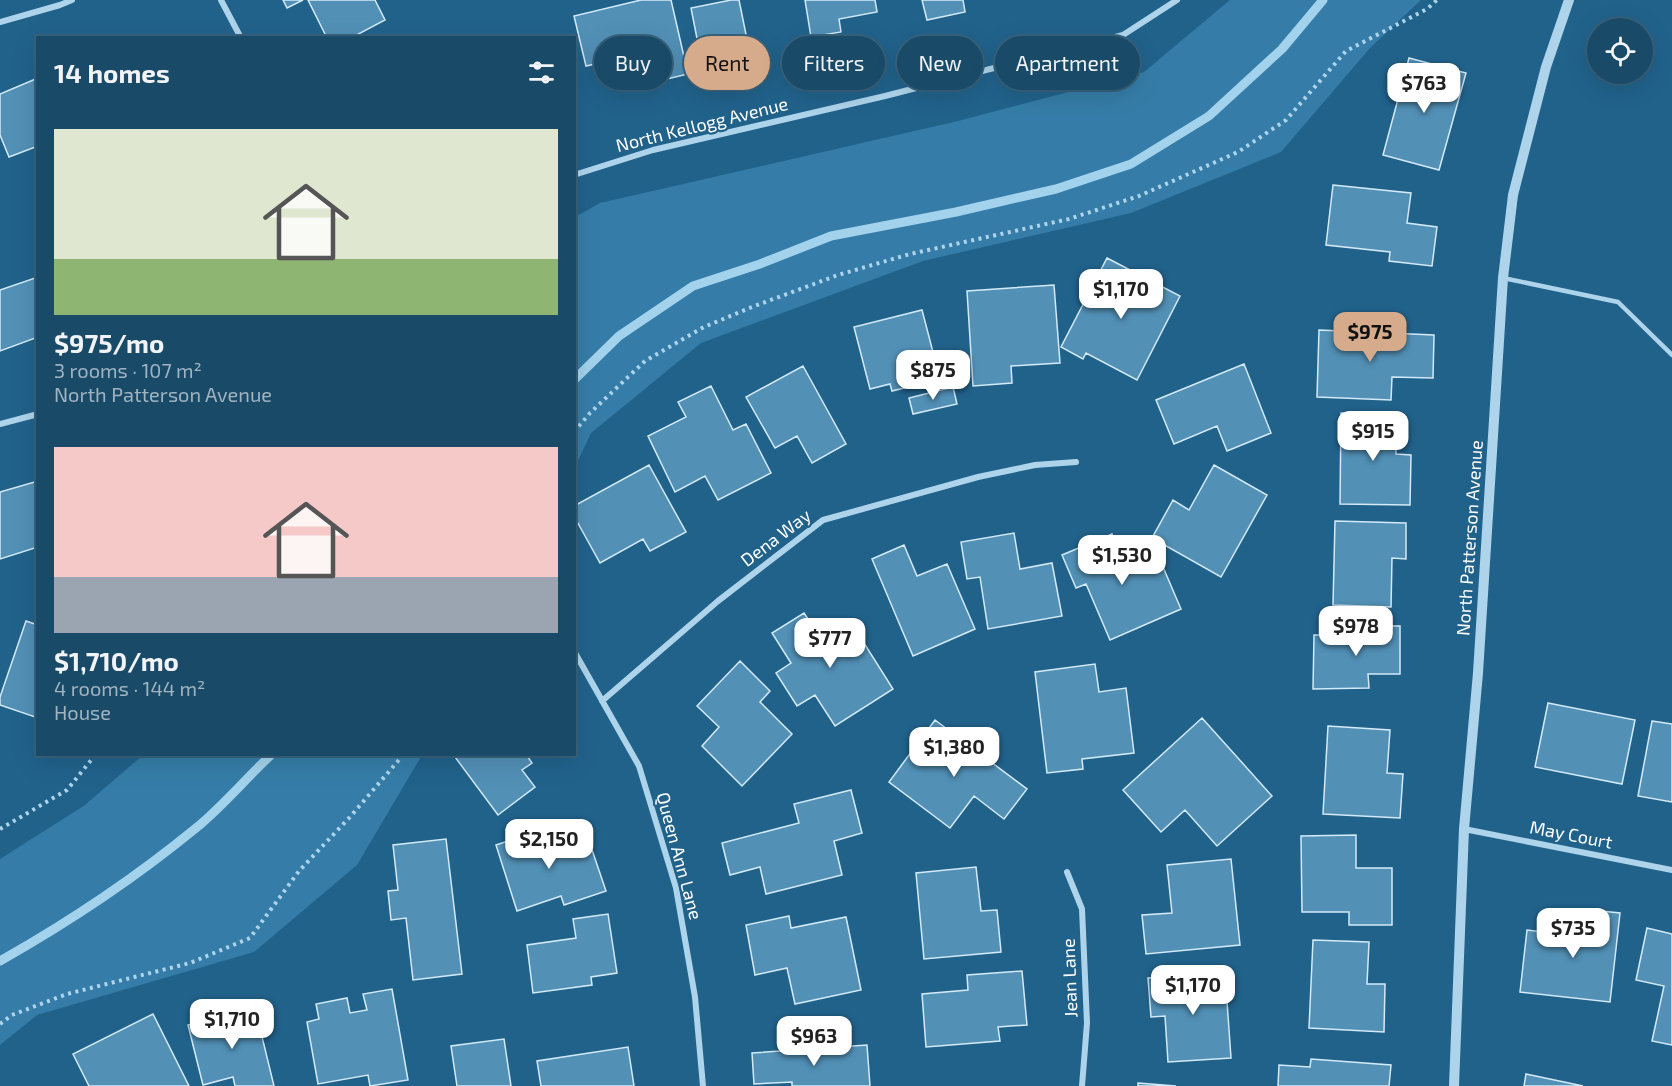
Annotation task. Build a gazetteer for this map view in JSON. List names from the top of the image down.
{
  "streets": {
    "street": [
      "North Kellogg Avenue",
      "Dena Way",
      "North Patterson Avenue",
      "May Court",
      "Queen Ann Lane",
      "Jean Lane"
    ]
  },
  "crossings": [
    ["Dena Way", "Queen Ann Lane"],
    ["North Patterson Avenue", "May Court"]
  ],
  "page": {
    "chip": [
      "Buy",
      "Rent",
      "Filters",
      "New",
      "Apartment"
    ],
    "heading": "14 homes",
    "price": [
      "$763",
      "$1,170",
      "$975",
      "$875",
      "$915",
      "$1,530",
      "$978",
      "$777",
      "$1,380",
      "$2,150",
      "$735",
      "$1,170",
      "$1,710",
      "$963"
    ],
    "list": [
      {
        "name": "$975/mo",
        "note": "3 rooms · 107 m² · North Patterson Avenue"
      },
      {
        "name": "$1,710/mo",
        "note": "4 rooms · 144 m² · House"
      }
    ]
  }
}
